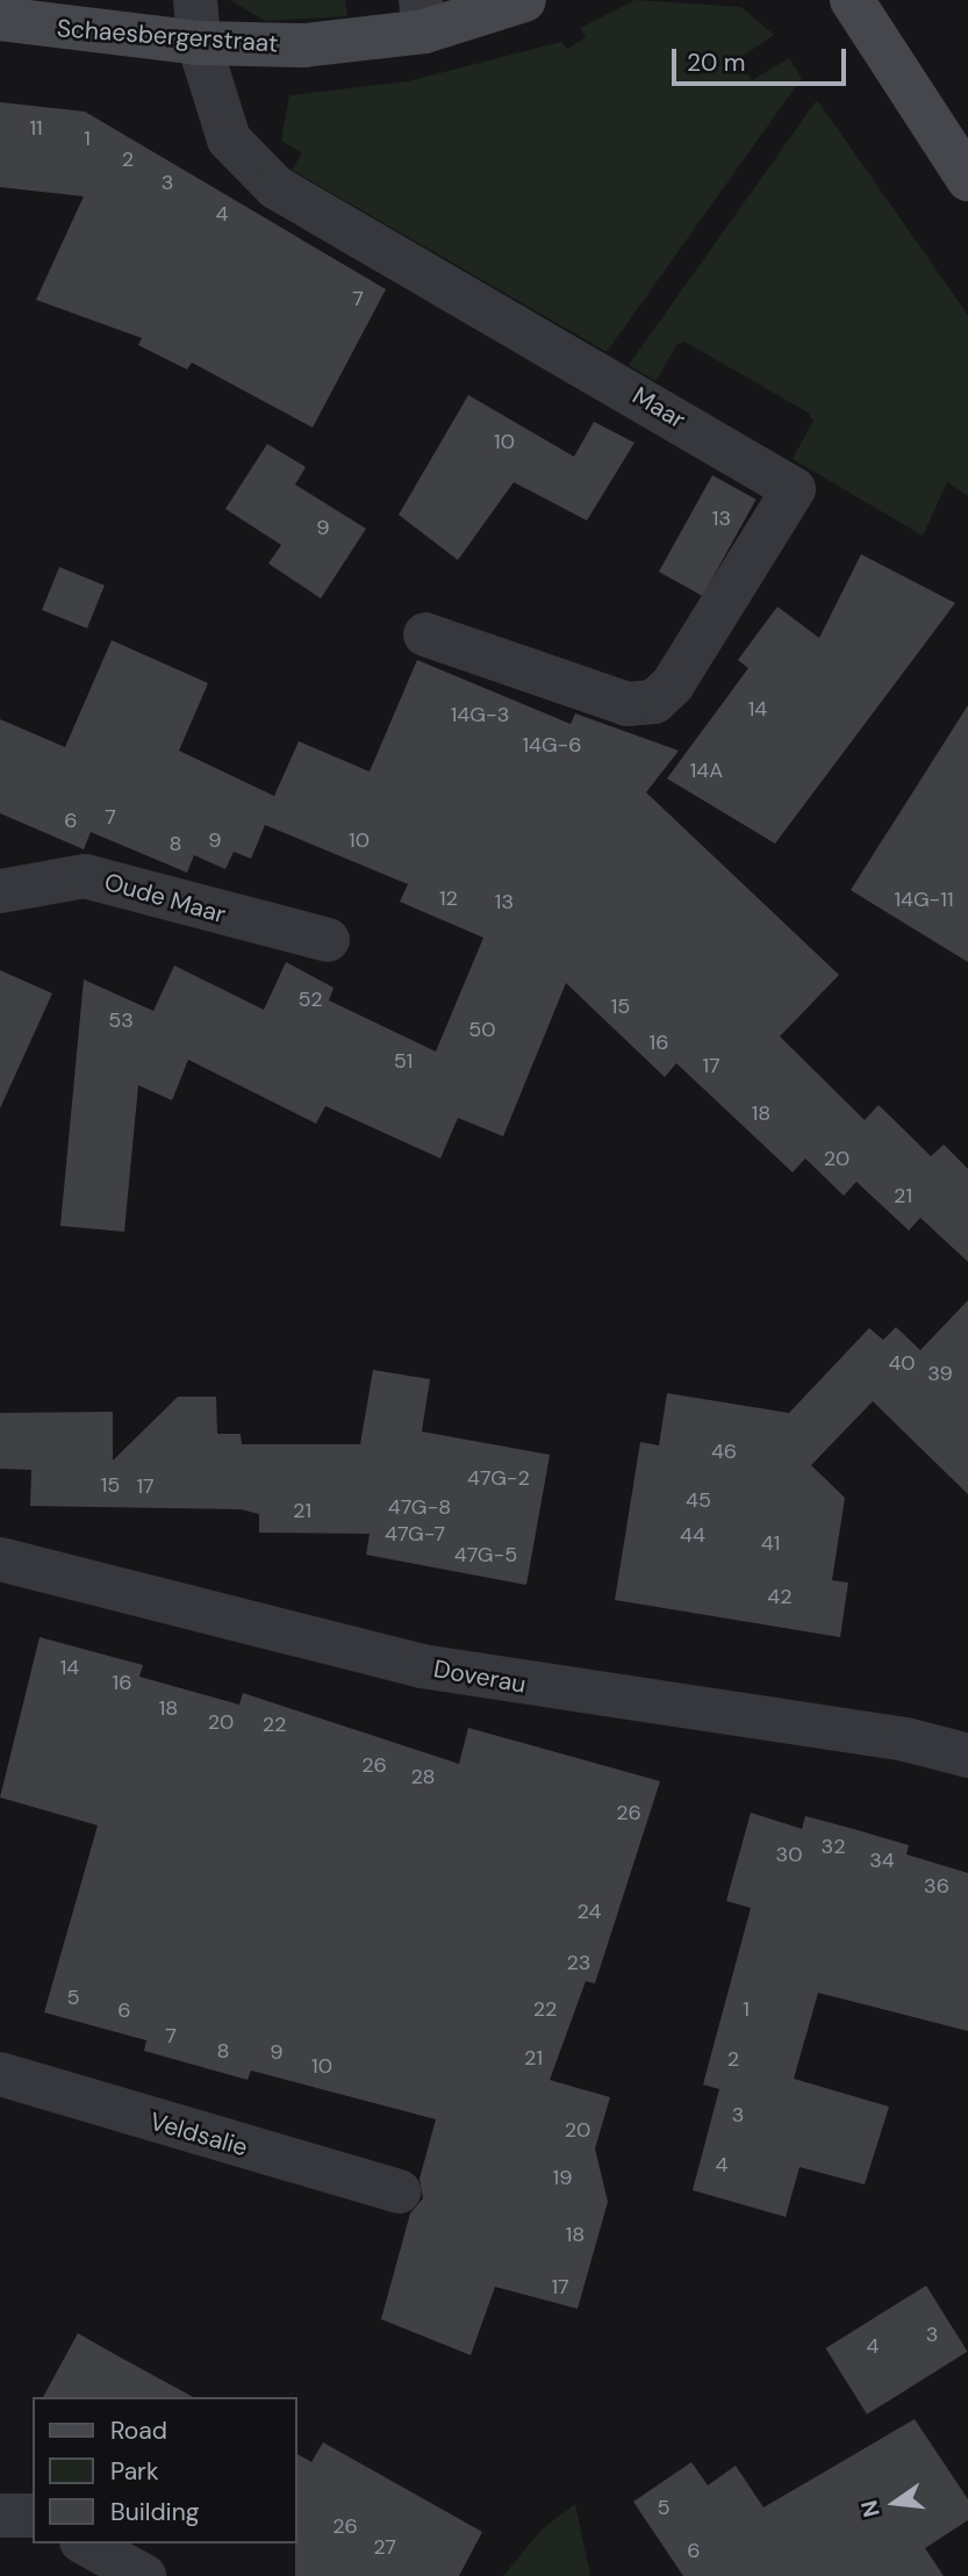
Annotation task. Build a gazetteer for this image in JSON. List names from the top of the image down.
{
  "streets": {
    "street": [
      "Schaesbergerstraat",
      "Maar",
      "Oude Maar",
      "Doverau",
      "Veldsalie"
    ]
  },
  "crossings": [
    ["Schaesbergerstraat", "Maar"]
  ],
  "house_numbers": [
    "11",
    "1",
    "2",
    "3",
    "4",
    "7",
    "10",
    "13",
    "9",
    "14",
    "14G-3",
    "14G-6",
    "14A",
    "7",
    "6",
    "9",
    "10",
    "8",
    "12",
    "14G-11",
    "13",
    "52",
    "15",
    "53",
    "50",
    "16",
    "51",
    "17",
    "18",
    "20",
    "21",
    "40",
    "39",
    "46",
    "47G-2",
    "15",
    "17",
    "45",
    "47G-8",
    "21",
    "47G-7",
    "44",
    "41",
    "47G-5",
    "42",
    "14",
    "16",
    "18",
    "20",
    "22",
    "26",
    "28",
    "26",
    "32",
    "30",
    "34",
    "36",
    "24",
    "23",
    "5",
    "22",
    "1",
    "6",
    "7",
    "8",
    "9",
    "21",
    "2",
    "10",
    "3",
    "20",
    "4",
    "19",
    "18",
    "17",
    "3",
    "4",
    "5",
    "26",
    "27",
    "6"
  ],
  "legend": ["Road", "Park", "Building"],
  "scale_bar": "20 m",
  "north": "left"
}
